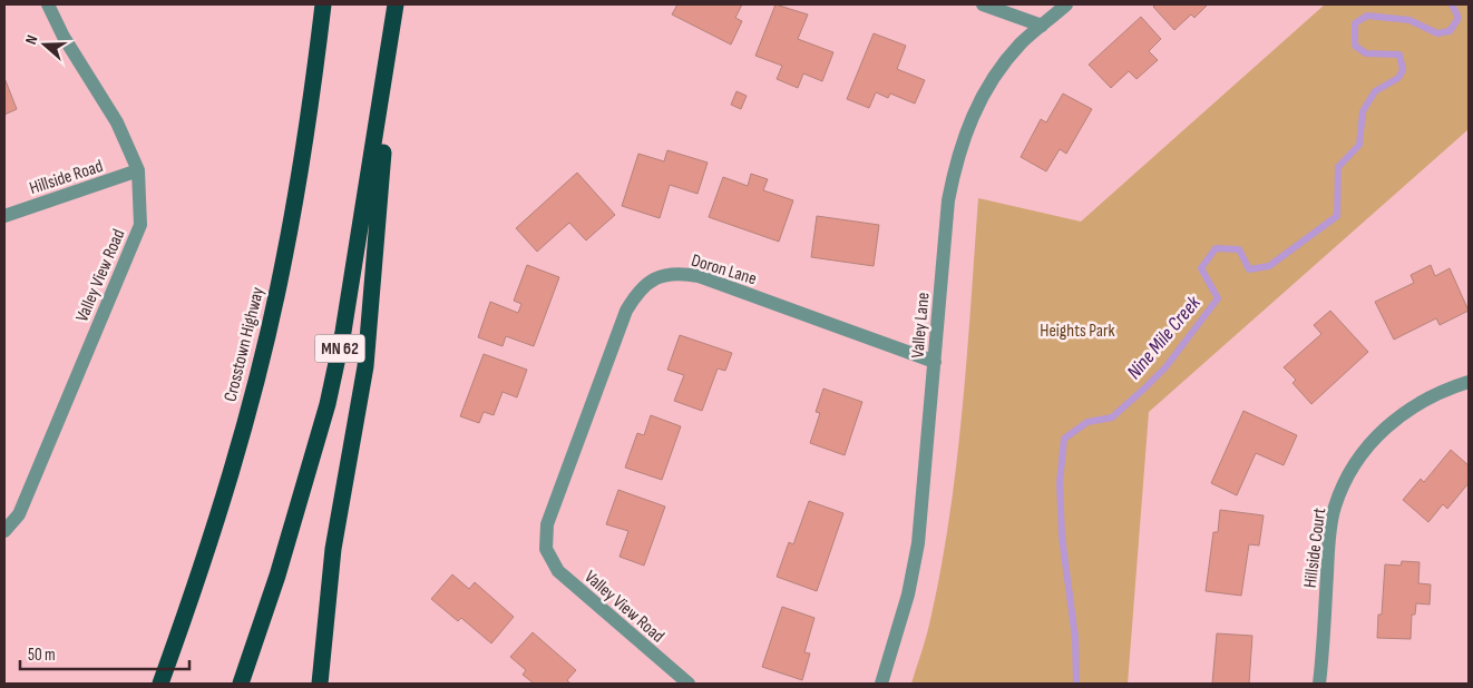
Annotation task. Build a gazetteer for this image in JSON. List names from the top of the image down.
{
  "streets": {
    "highway": ["Crosstown Highway", "MN 62"],
    "street": [
      "Hillside Road",
      "Doron Lane",
      "Valley View Road",
      "Valley Lane",
      "Hillside Court"
    ]
  },
  "crossings": [
    ["Hillside Road", "Valley View Road"],
    ["Doron Lane", "Valley View Road"],
    ["Doron Lane", "Valley Lane"]
  ],
  "water": ["Nine Mile Creek"],
  "parks": ["Heights Park"],
  "scale_bar": "50 m",
  "north": "left"
}
